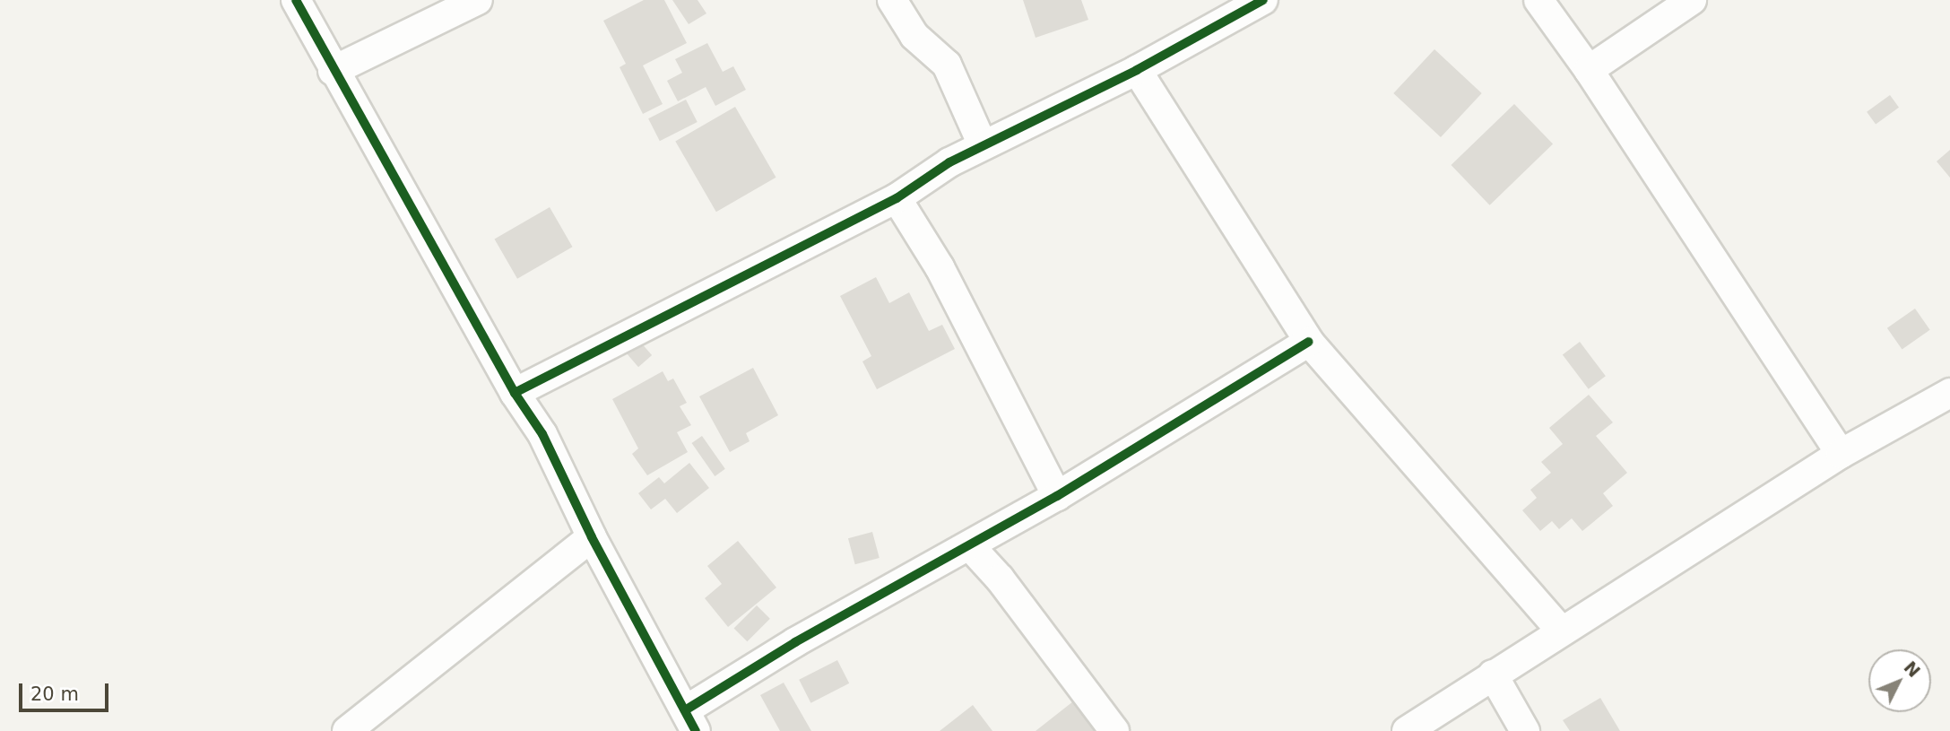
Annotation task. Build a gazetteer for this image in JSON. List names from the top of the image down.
{
  "scale_bar": "20 m",
  "north": "top right"
}
